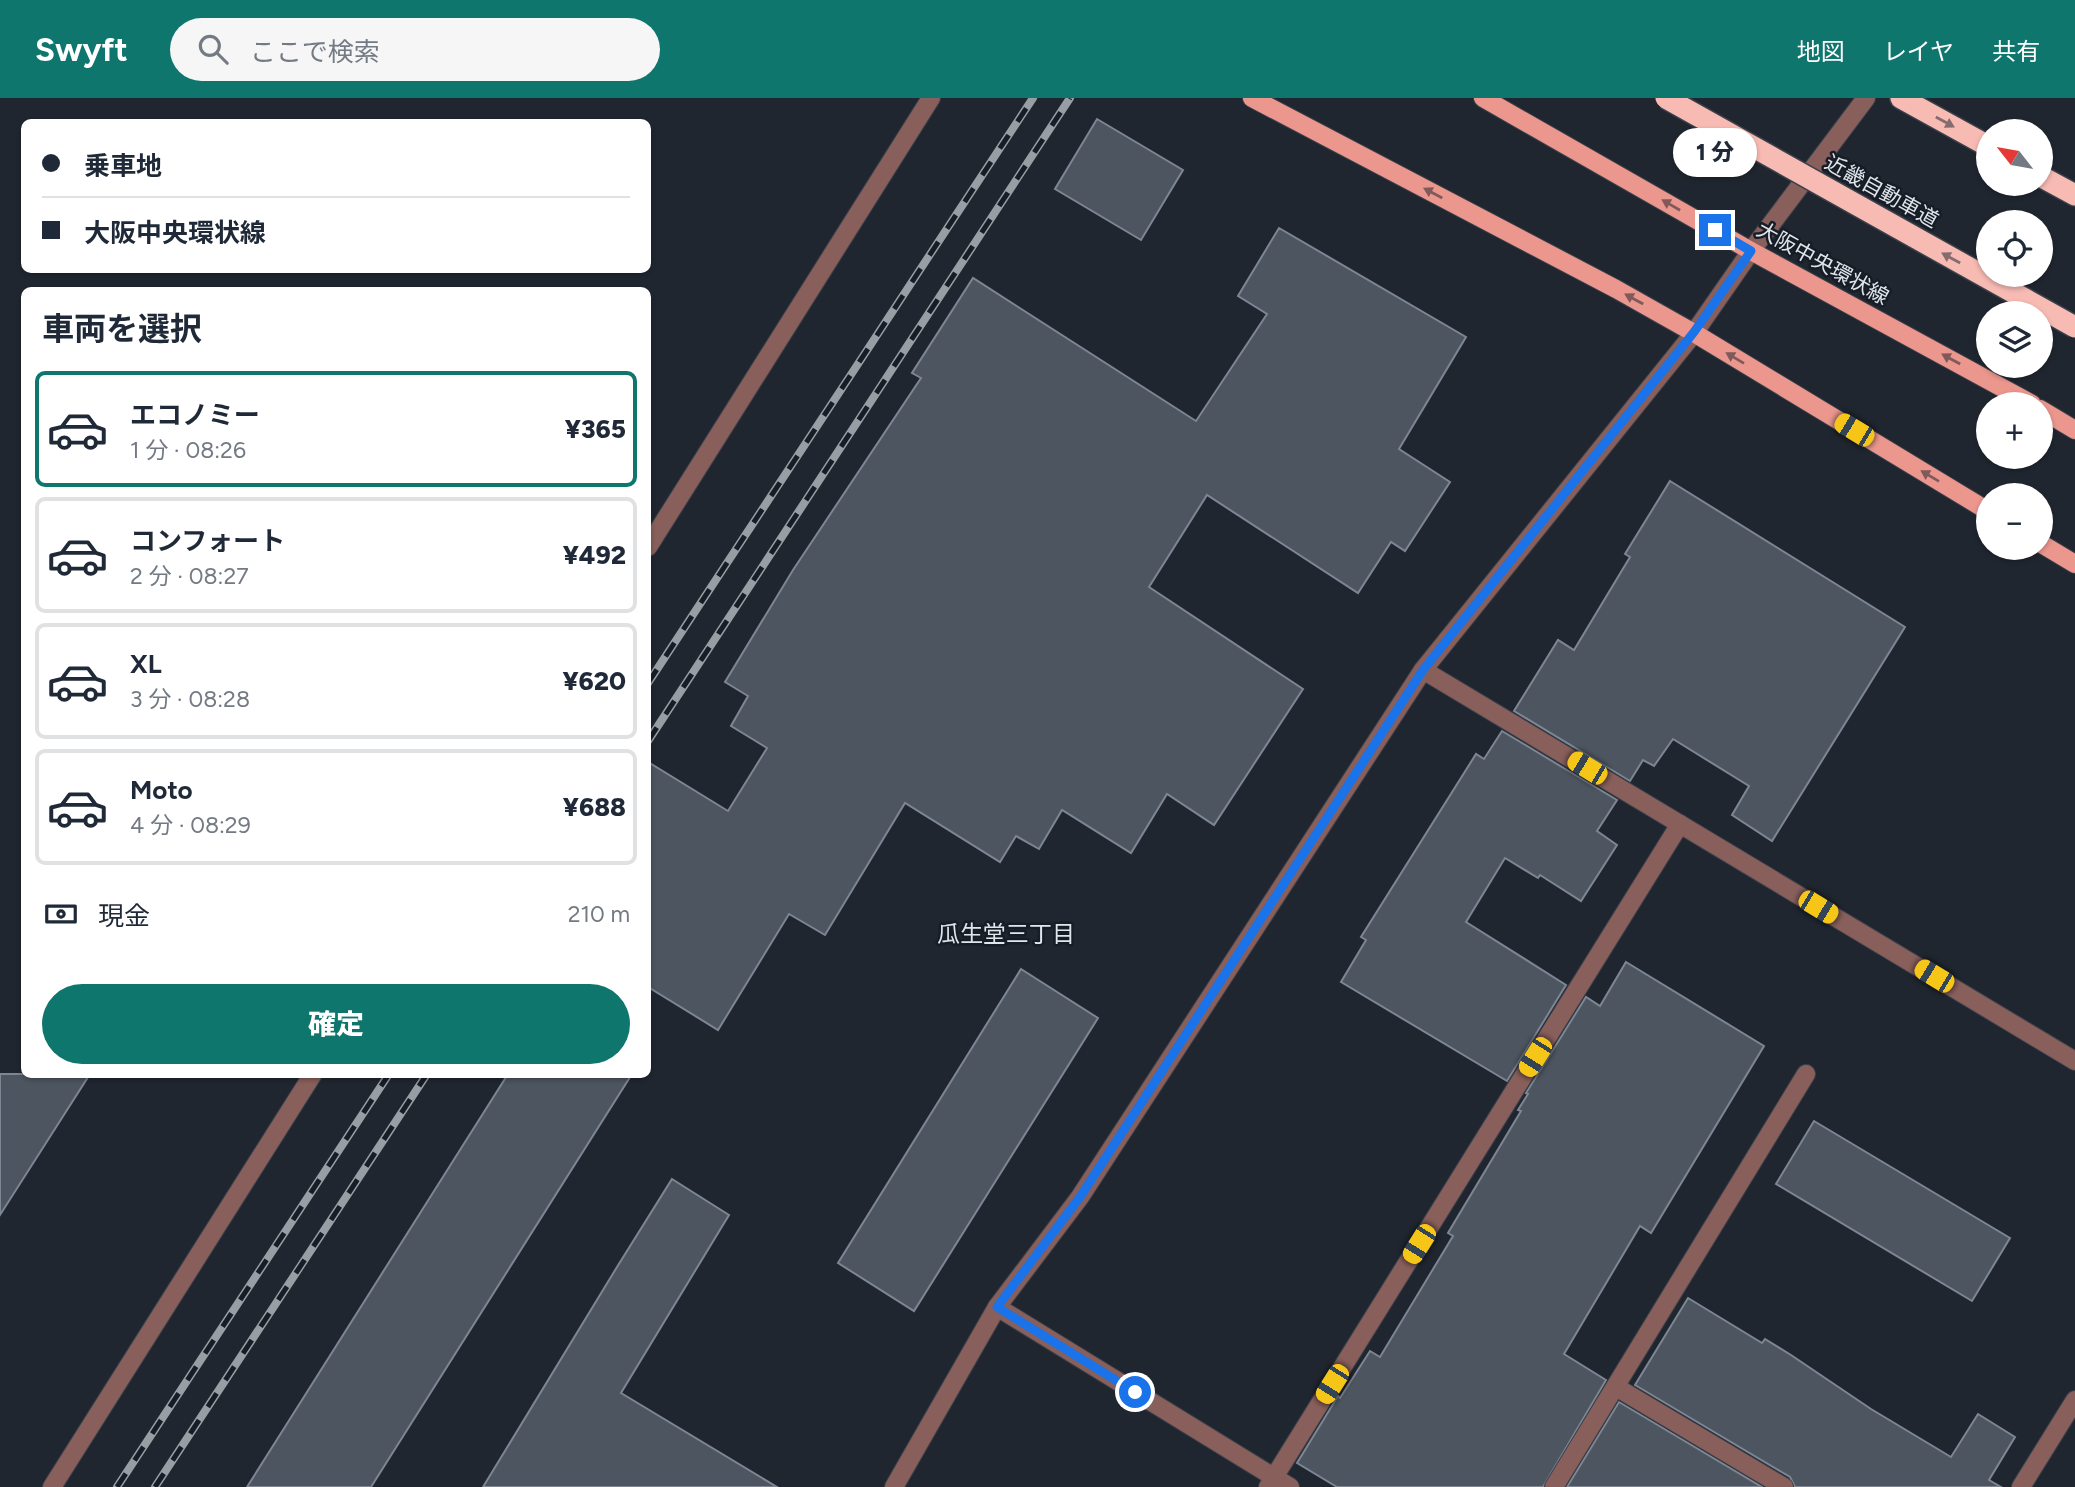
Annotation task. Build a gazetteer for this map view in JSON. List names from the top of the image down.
{
  "streets": {
    "highway": ["近畿自動車道"],
    "main road": ["大阪中央環状線"]
  },
  "one_way": ["近畿自動車道"],
  "districts": ["瓜生堂三丁目"],
  "north": "top left",
  "page": {
    "header": "Swyft",
    "search": "ここで検索",
    "nav": ["地図", "レイヤ", "共有"],
    "map_buttons": ["+", "−"],
    "banner": ["乗車地", "大阪中央環状線"],
    "bubble": "1 分",
    "heading": "車両を選択",
    "list": [
      {
        "name": "エコノミー",
        "note": "1 分 · 08:26",
        "value": "¥365"
      },
      {
        "name": "コンフォート",
        "note": "2 分 · 08:27",
        "value": "¥492"
      },
      {
        "name": "XL",
        "note": "3 分 · 08:28",
        "value": "¥620"
      },
      {
        "name": "Moto",
        "note": "4 分 · 08:29",
        "value": "¥688"
      }
    ],
    "pay": ["現金", "210 m"],
    "buttons": "確定"
  }
}
